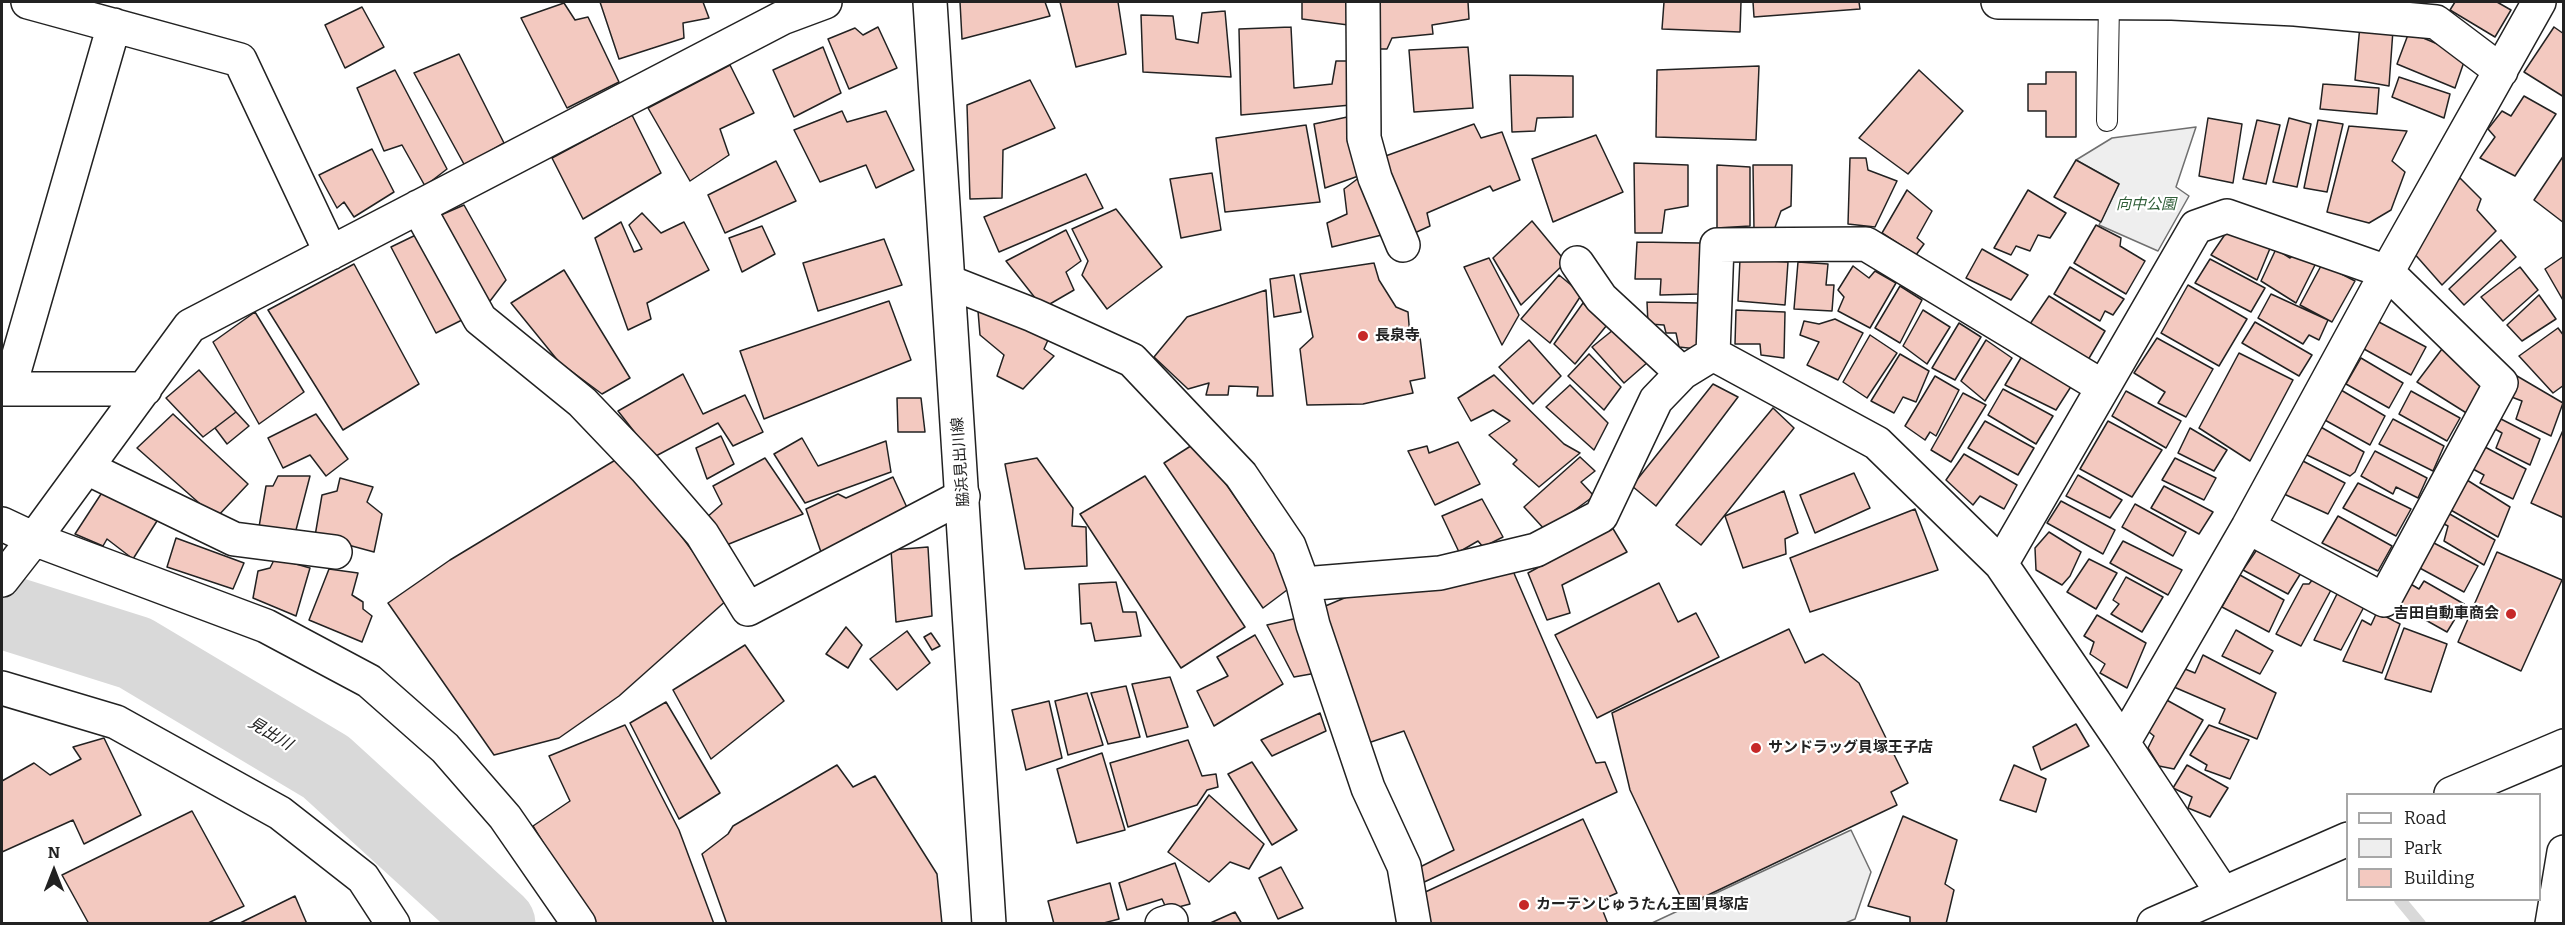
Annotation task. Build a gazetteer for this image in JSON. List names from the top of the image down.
{
  "streets": {
    "street": ["脇浜見出川線"]
  },
  "water": ["見出川"],
  "parks": ["向中公園"],
  "places": [
    "長泉寺",
    "吉田自動車商会",
    "サンドラッグ貝塚王子店",
    "カーテンじゅうたん王国 貝塚店"
  ],
  "legend": ["Road", "Park", "Building"],
  "north": "top"
}
